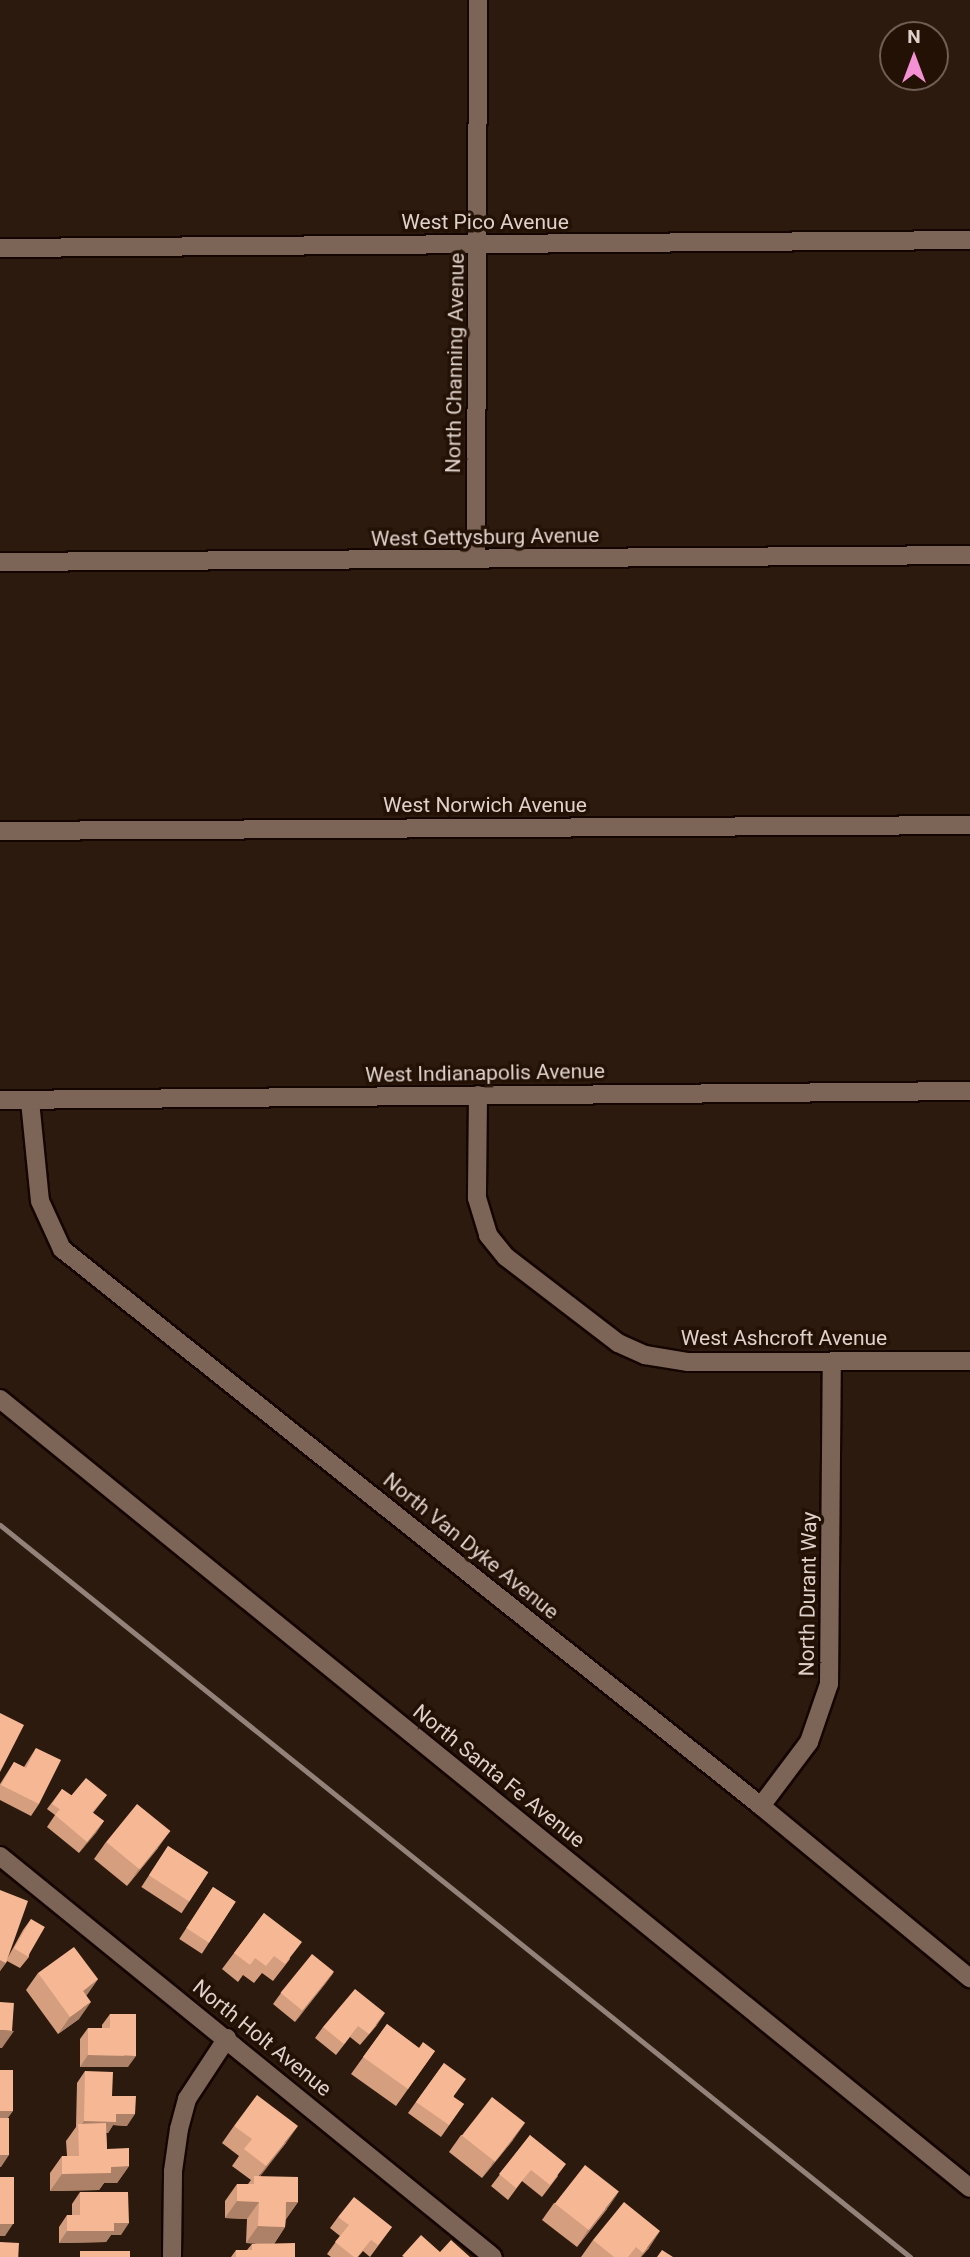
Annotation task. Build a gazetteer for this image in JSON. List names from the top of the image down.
{
  "streets": {
    "street": [
      "West Pico Avenue",
      "North Channing Avenue",
      "West Gettysburg Avenue",
      "West Norwich Avenue",
      "West Indianapolis Avenue",
      "West Ashcroft Avenue",
      "North Van Dyke Avenue",
      "North Durant Way",
      "North Santa Fe Avenue",
      "North Holt Avenue"
    ]
  },
  "crossings": [
    ["West Pico Avenue", "North Channing Avenue"],
    ["North Channing Avenue", "West Gettysburg Avenue"],
    ["West Indianapolis Avenue", "West Ashcroft Avenue"],
    ["West Indianapolis Avenue", "North Van Dyke Avenue"],
    ["West Ashcroft Avenue", "North Durant Way"],
    ["North Van Dyke Avenue", "North Durant Way"]
  ],
  "north": "top"
}
